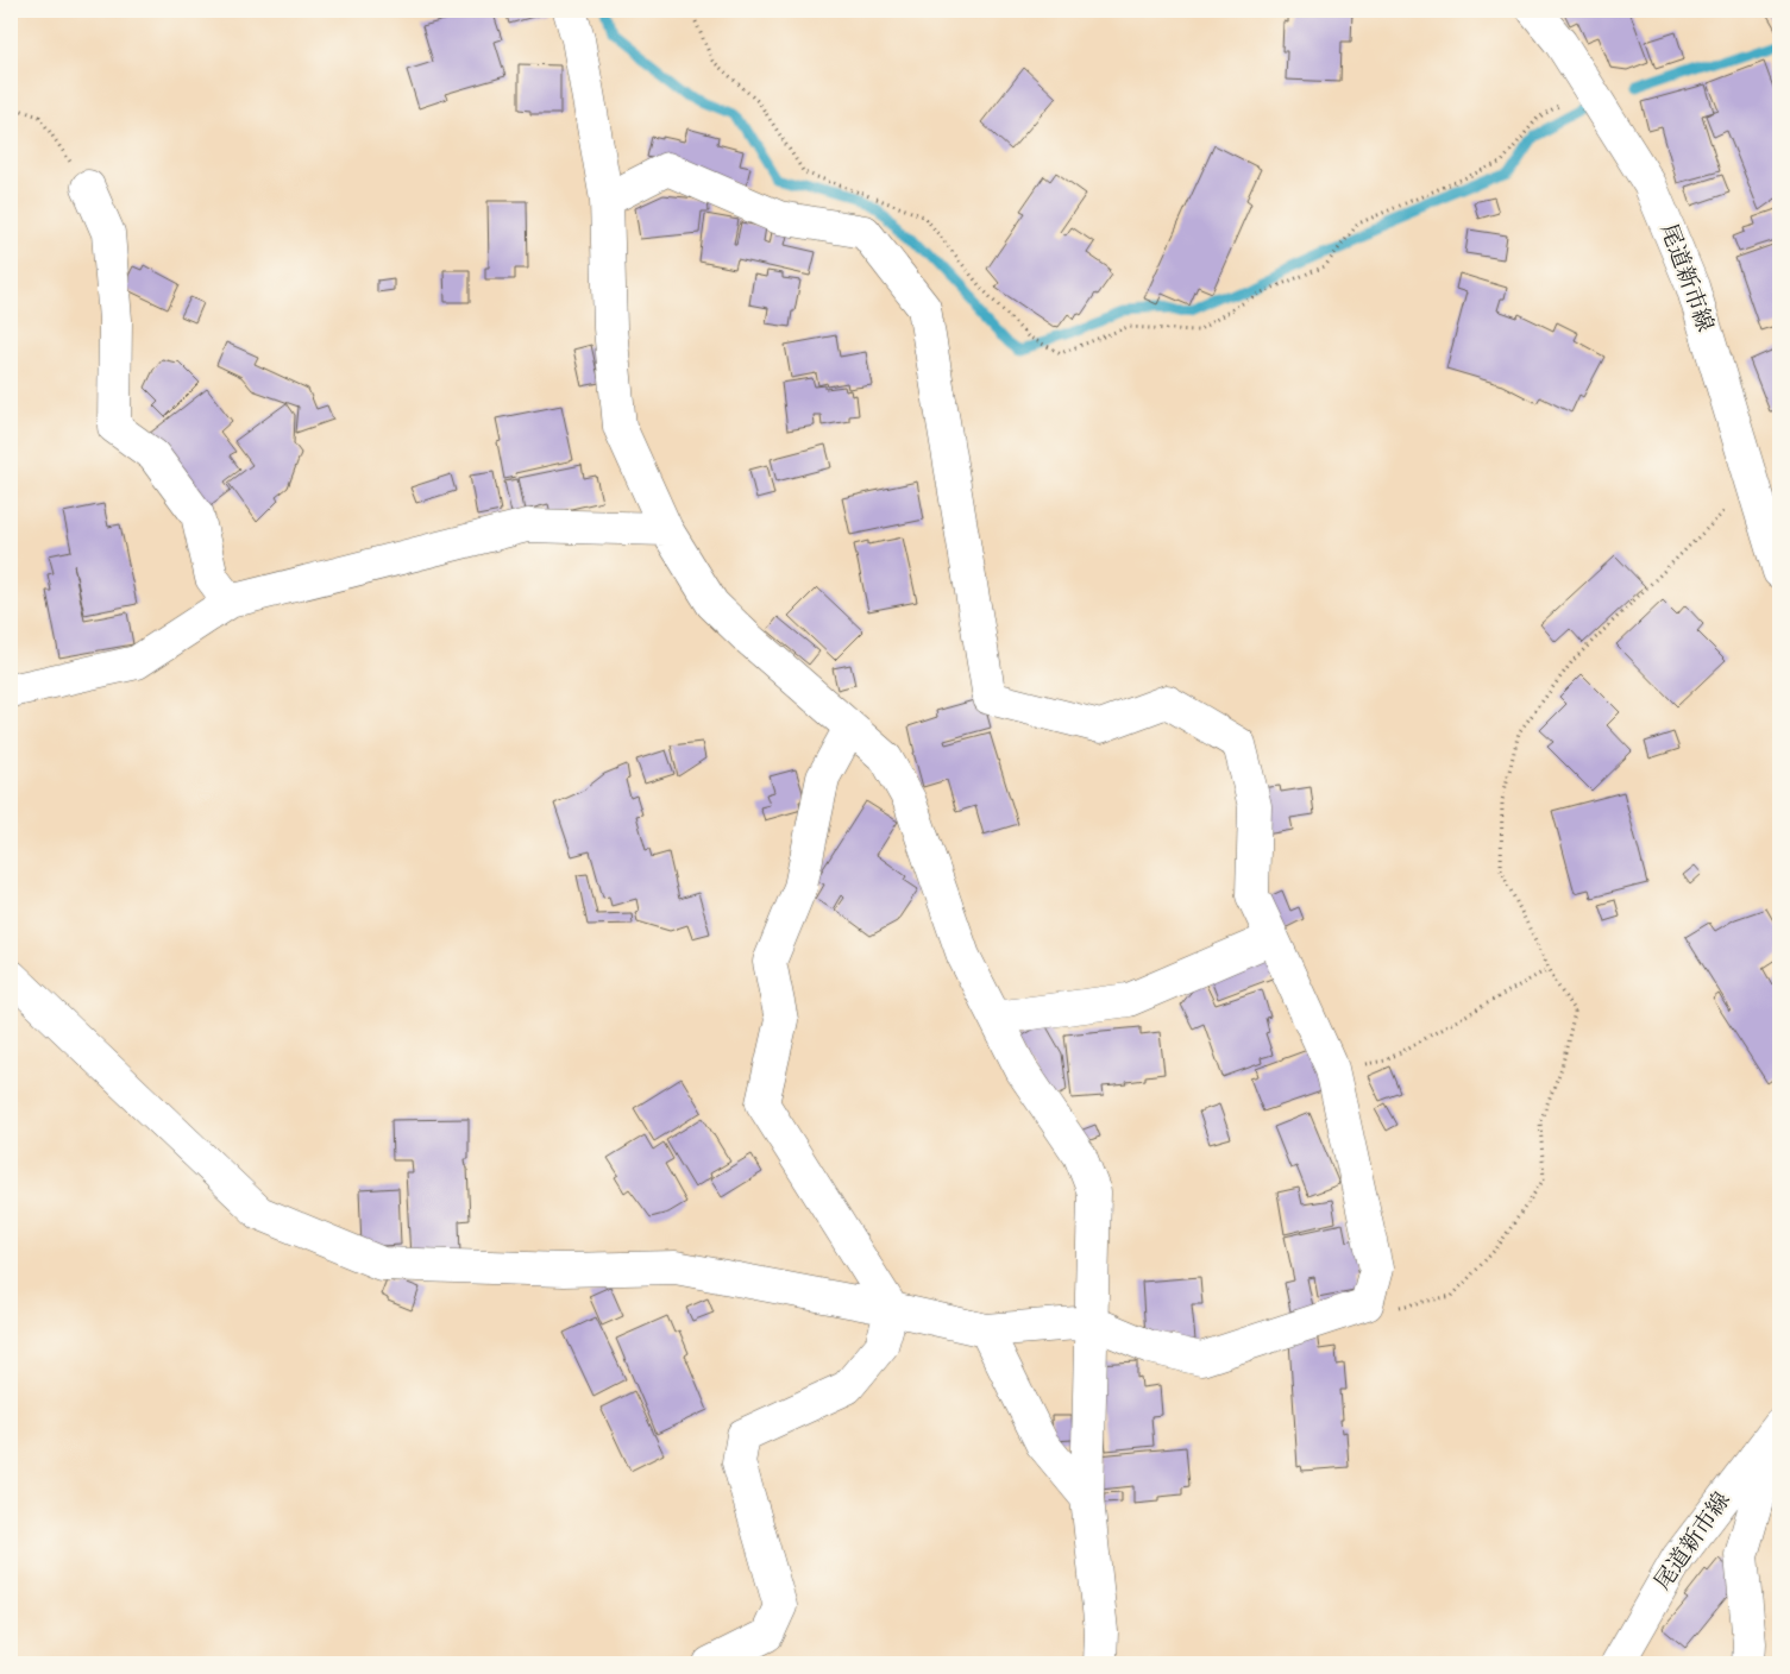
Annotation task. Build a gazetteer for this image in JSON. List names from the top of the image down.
{
  "streets": {
    "street": ["尾道新市線"]
  }
}
